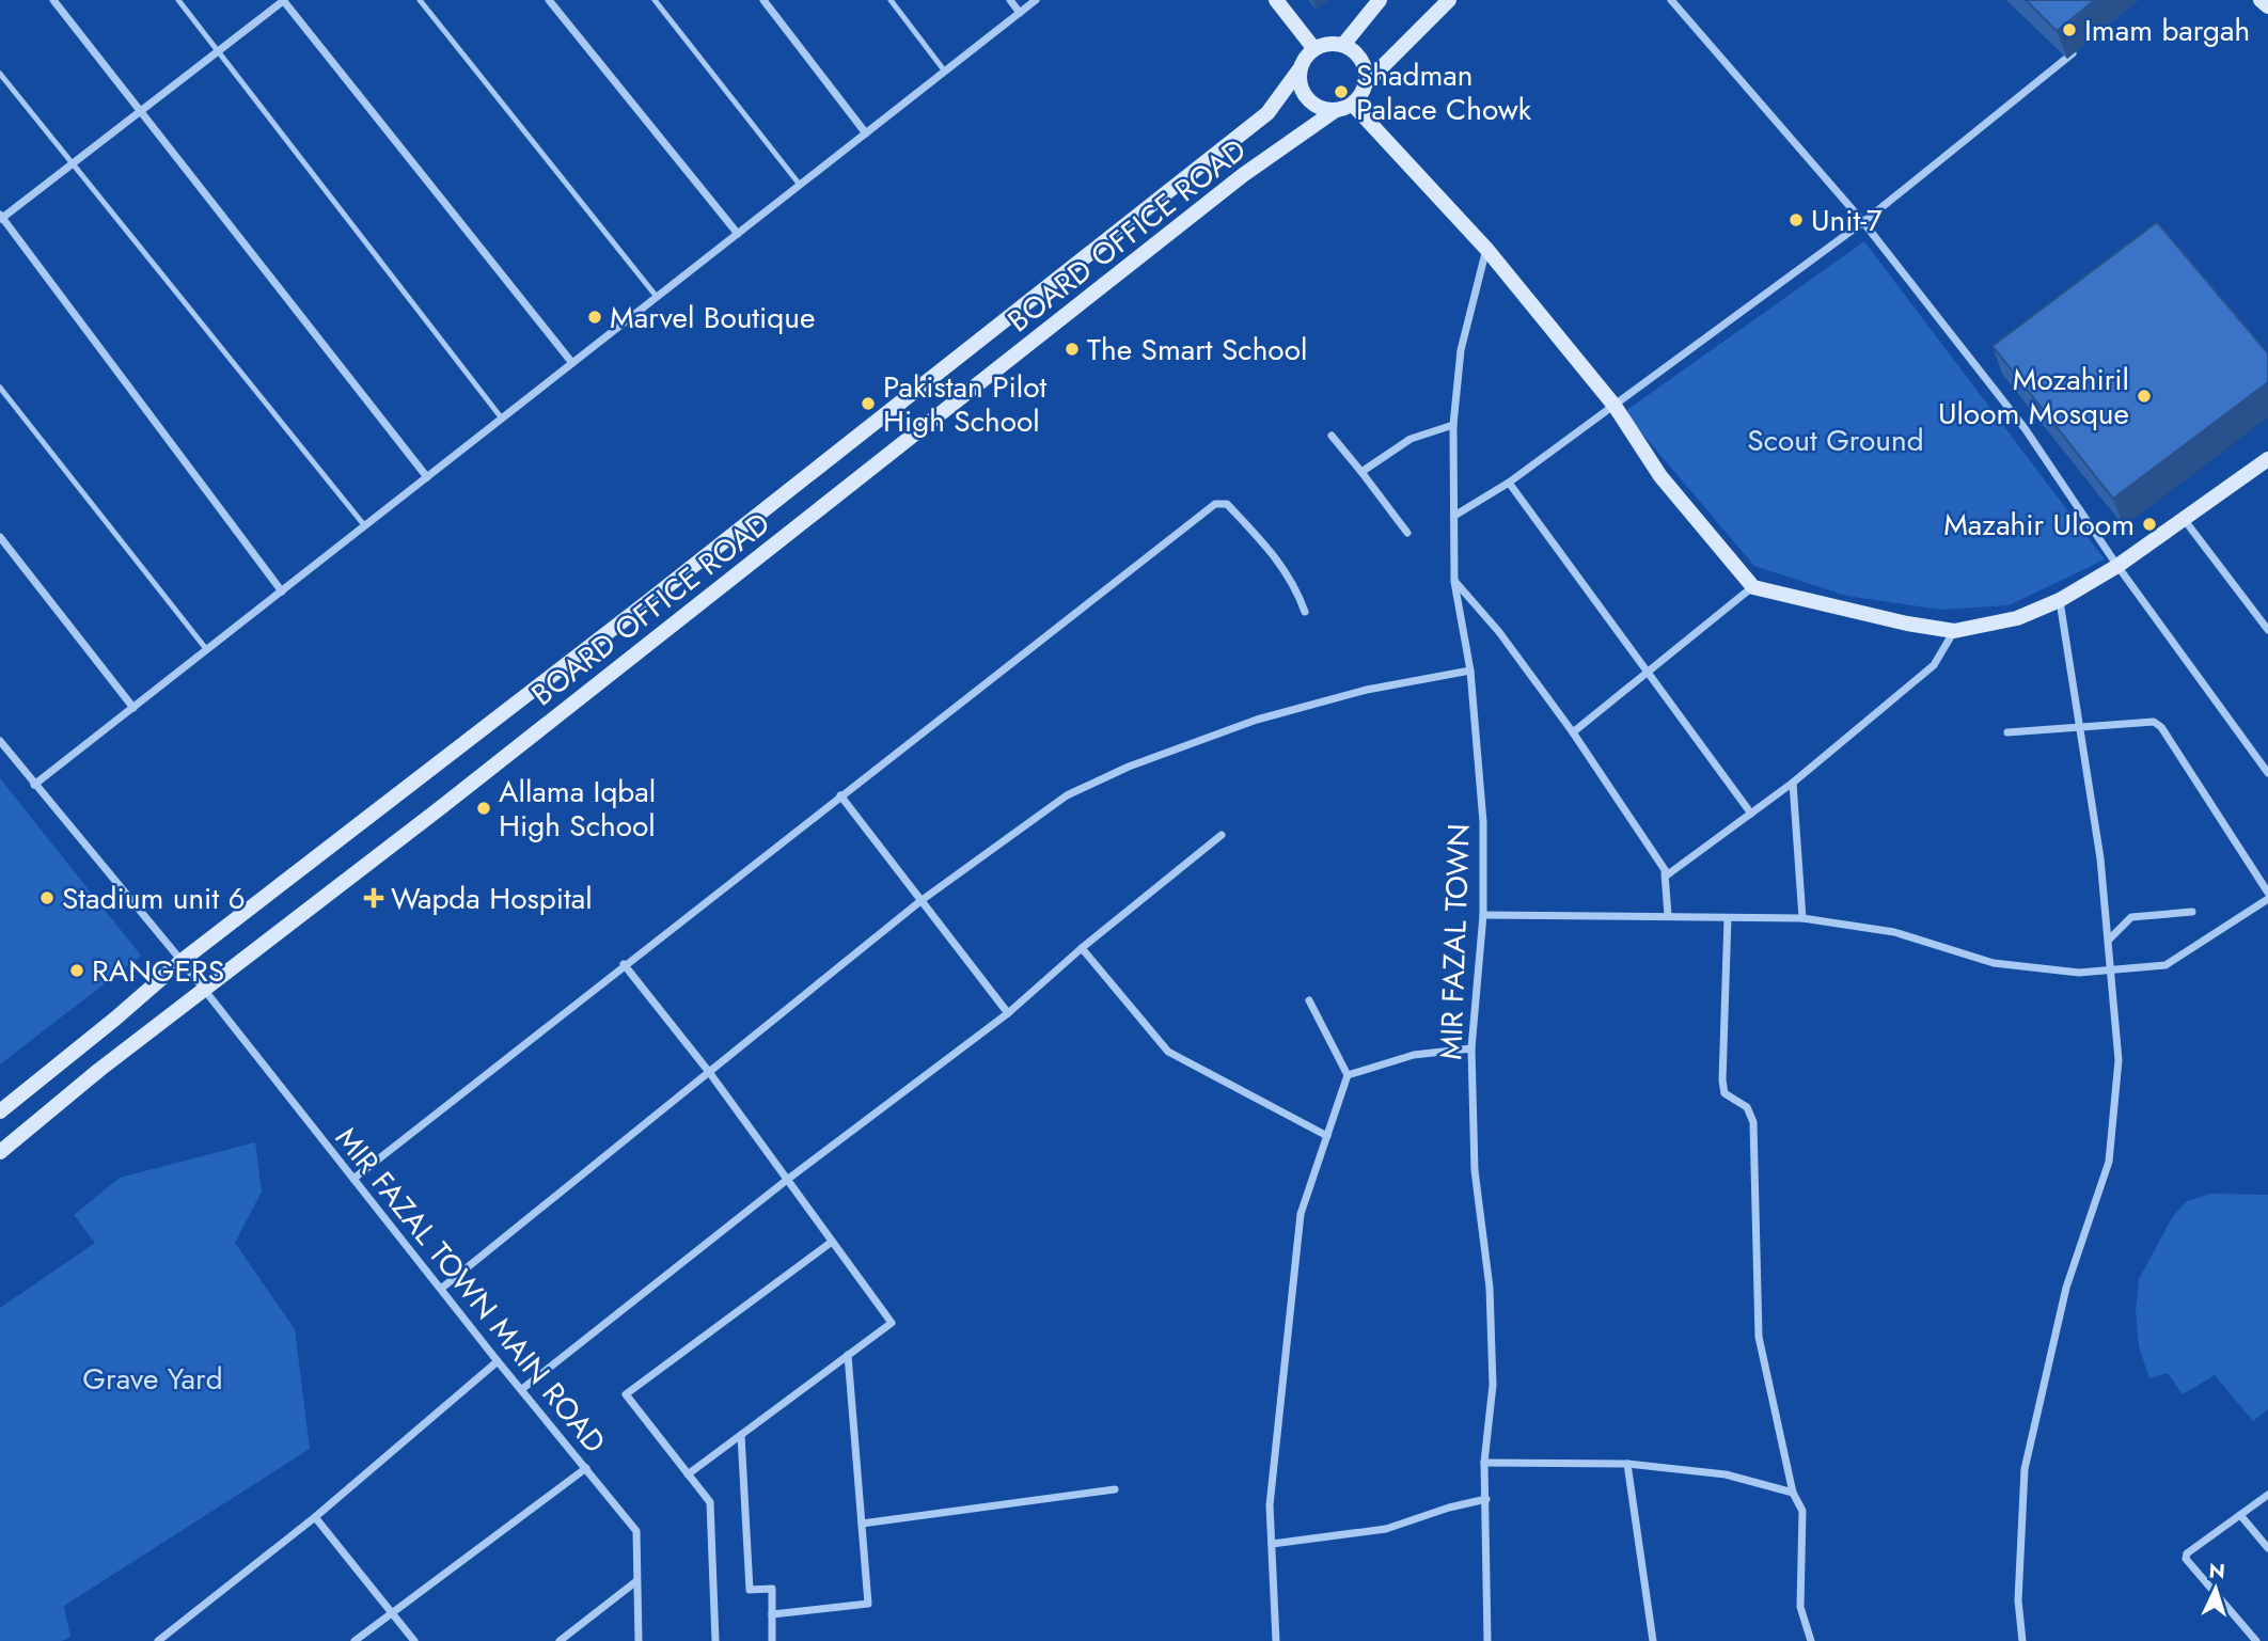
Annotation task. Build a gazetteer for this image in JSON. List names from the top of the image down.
{
  "streets": {
    "street": ["BOARD OFFICE ROAD", "MIR FAZAL TOWN", "MIR FAZAL TOWN MAIN ROAD"]
  },
  "crossings": [
    ["BOARD OFFICE ROAD", "MIR FAZAL TOWN MAIN ROAD"]
  ],
  "parks": ["Scout Ground", "Grave Yard"],
  "places": {
    "other": [
      "Imam bargah",
      "Shadman Palace Chowk",
      "Unit-7",
      "Marvel Boutique",
      "The Smart School",
      "Mozahiril Uloom Mosque",
      "Pakistan Pilot High School",
      "Mazahir Uloom",
      "Allama Iqbal High School",
      "Stadium unit 6",
      "RANGERS"
    ],
    "health": ["Wapda Hospital"]
  },
  "north": "top"
}
